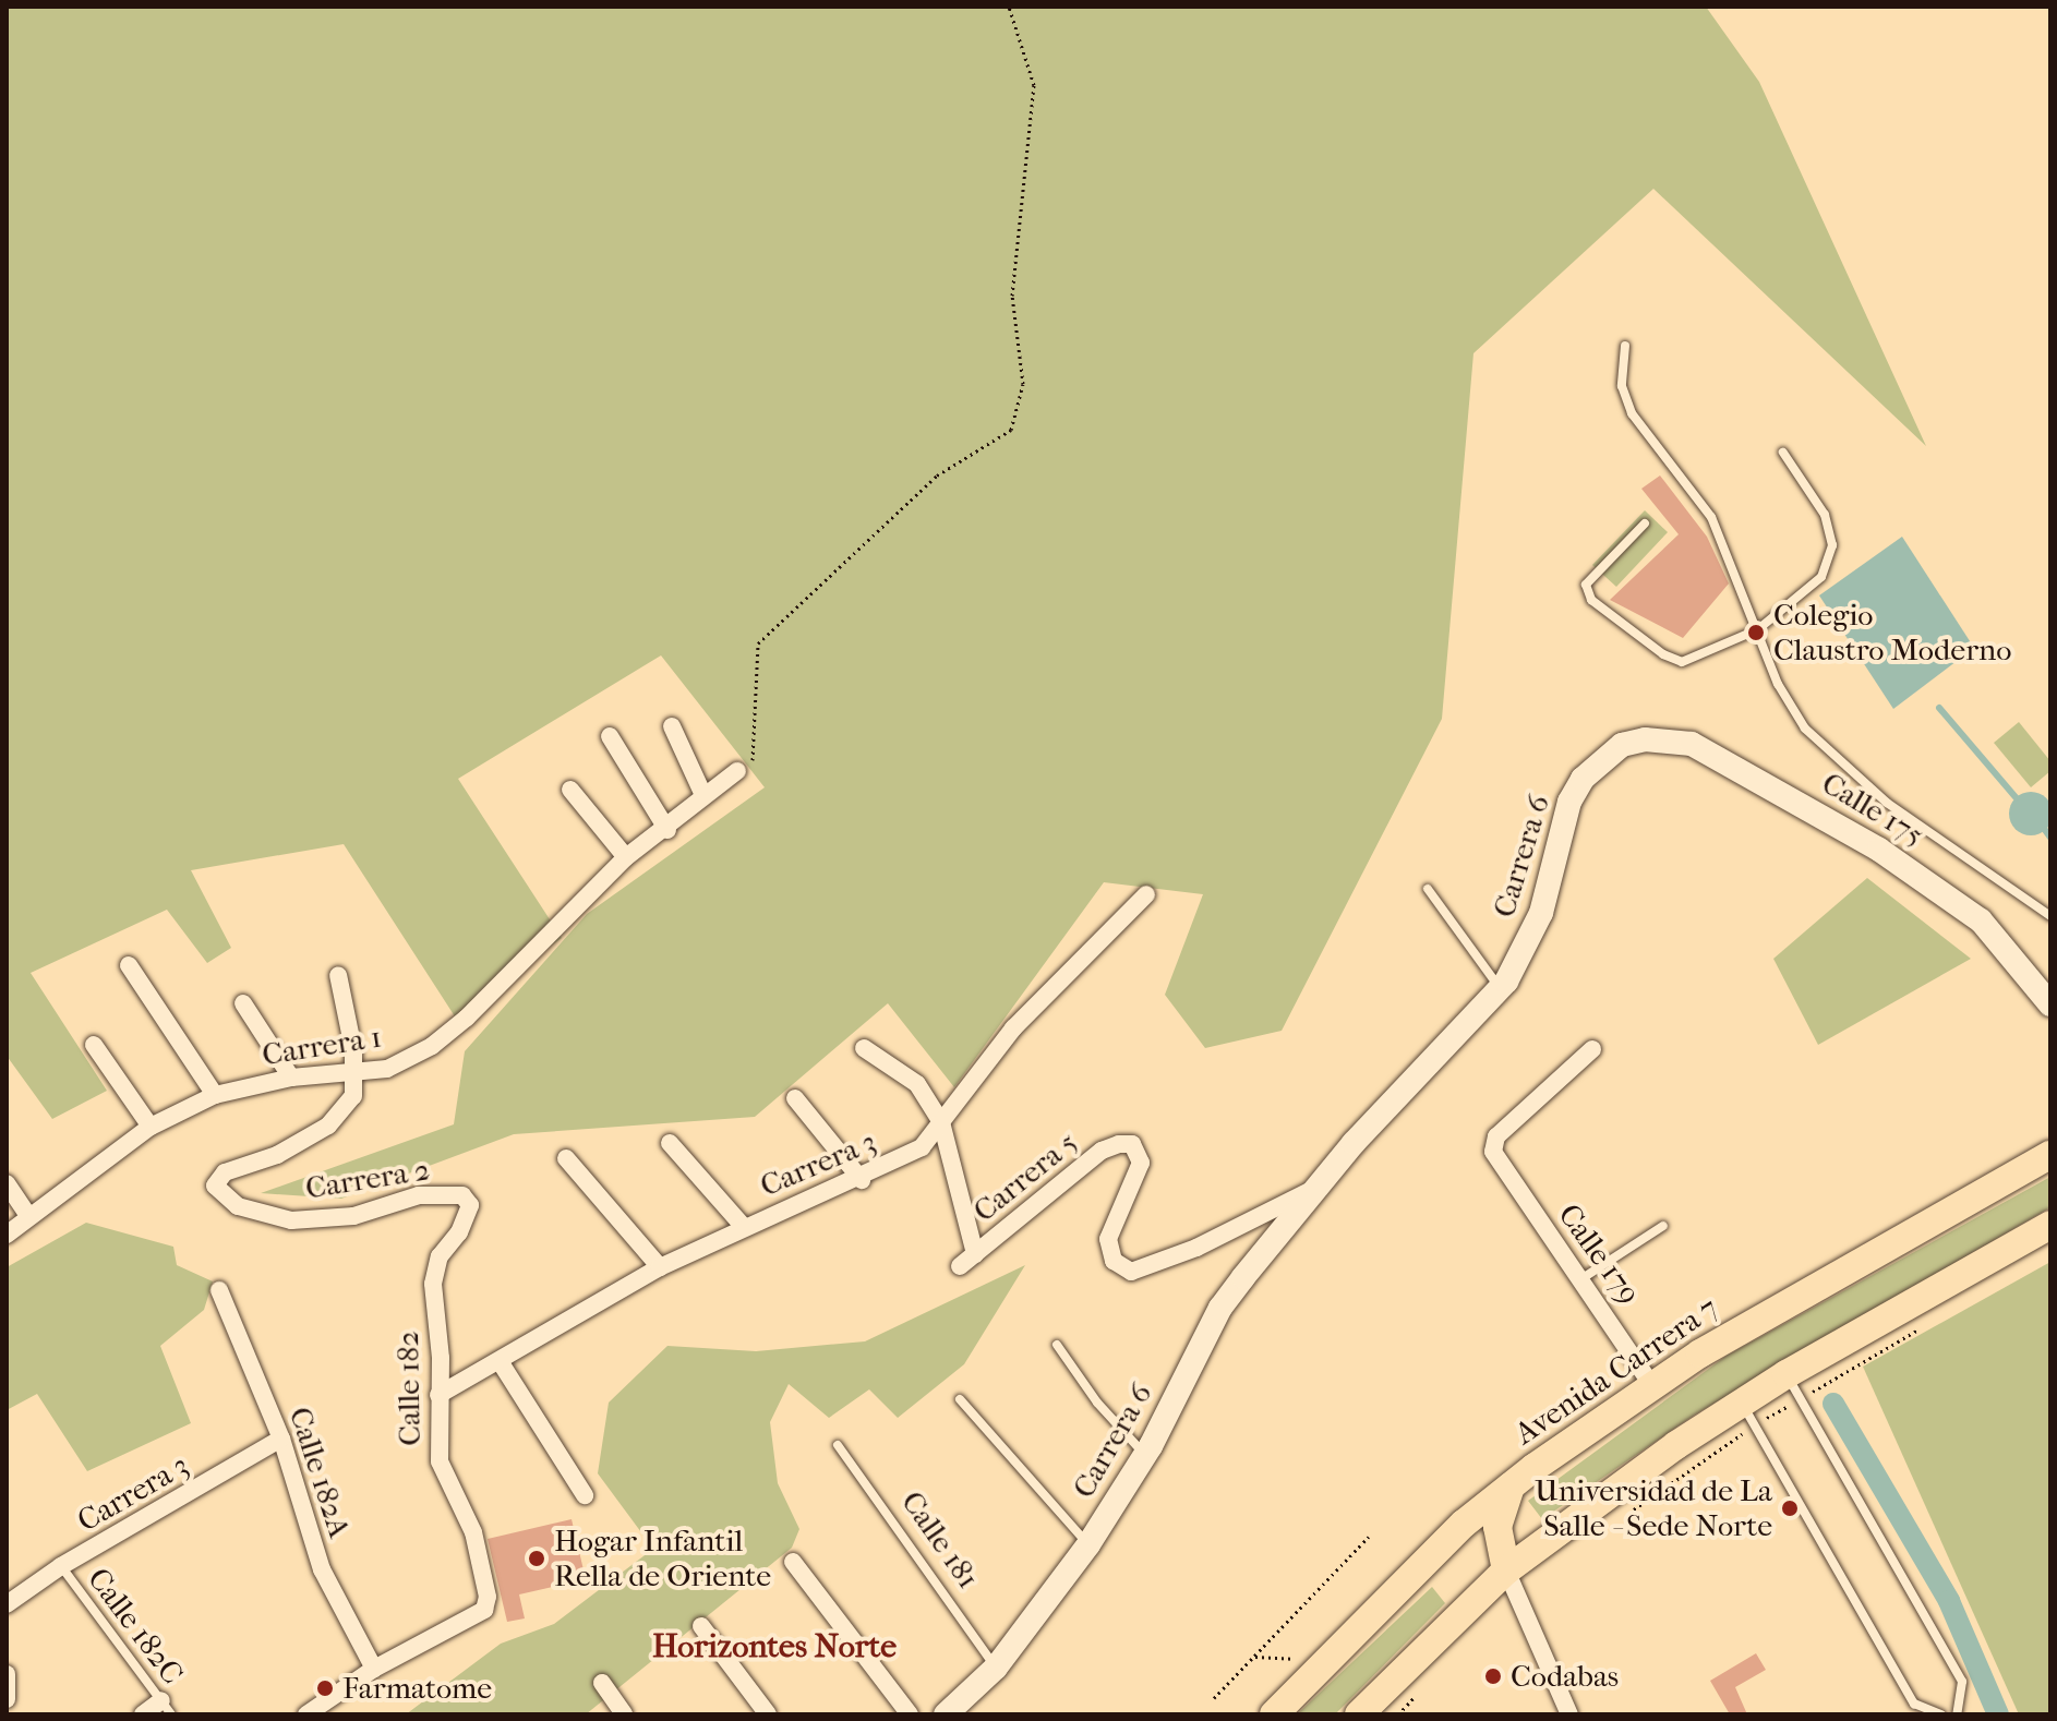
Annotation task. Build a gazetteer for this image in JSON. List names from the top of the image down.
{
  "streets": {
    "main road": ["Avenida Carrera 7"],
    "street": [
      "Calle 175",
      "Carrera 6",
      "Carrera 1",
      "Carrera 3",
      "Carrera 5",
      "Carrera 2",
      "Calle 179",
      "Calle 182",
      "Calle 182A"
    ],
    "lane": ["Calle 181", "Calle 182C"]
  },
  "crossings": [
    ["Calle 175", "Carrera 6"],
    ["Carrera 6", "Carrera 5"],
    ["Carrera 6", "Calle 181"],
    ["Carrera 1", "Carrera 2"],
    ["Carrera 3", "Calle 182"],
    ["Carrera 3", "Calle 182A"],
    ["Carrera 3", "Calle 182C"],
    ["Carrera 2", "Calle 182"],
    ["Calle 179", "Avenida Carrera 7"],
    ["Calle 182", "Calle 182A"]
  ],
  "districts": ["Horizontes Norte"],
  "places": [
    "Colegio Claustro Moderno",
    "Universidad de La Salle - Sede Norte",
    "Hogar Infantil Rella de Oriente",
    "Codabas",
    "Farmatome"
  ]
}
